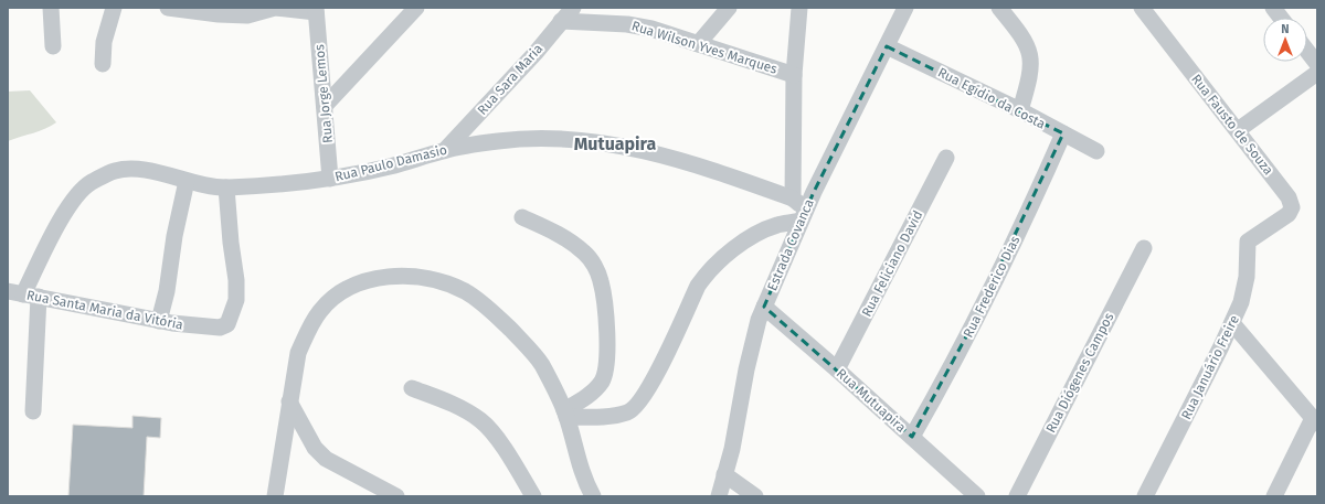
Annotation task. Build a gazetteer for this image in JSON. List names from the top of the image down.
{
  "streets": {
    "street": [
      "Rua Wilson Yves Marques",
      "Rua Sara Maria",
      "Rua Jorge Lemos",
      "Rua Egídio da Costa",
      "Rua Fausto de Souza",
      "Rua Paulo Damasio",
      "Estrada Covanca",
      "Rua Feliciano David",
      "Rua Frederico Dias",
      "Rua Santa Maria da Vitória",
      "Rua Januário Freire",
      "Rua Diógenes Campos",
      "Rua Mutuapira"
    ]
  },
  "crossings": [
    ["Rua Wilson Yves Marques", "Rua Sara Maria"],
    ["Rua Sara Maria", "Rua Paulo Damasio"],
    ["Rua Jorge Lemos", "Rua Paulo Damasio"],
    ["Rua Egídio da Costa", "Estrada Covanca"],
    ["Rua Egídio da Costa", "Rua Frederico Dias"],
    ["Rua Fausto de Souza", "Rua Januário Freire"],
    ["Rua Paulo Damasio", "Rua Santa Maria da Vitória"],
    ["Estrada Covanca", "Rua Mutuapira"],
    ["Rua Feliciano David", "Rua Mutuapira"],
    ["Rua Frederico Dias", "Rua Mutuapira"]
  ],
  "districts": ["Mutuapira"],
  "north": "top"
}
